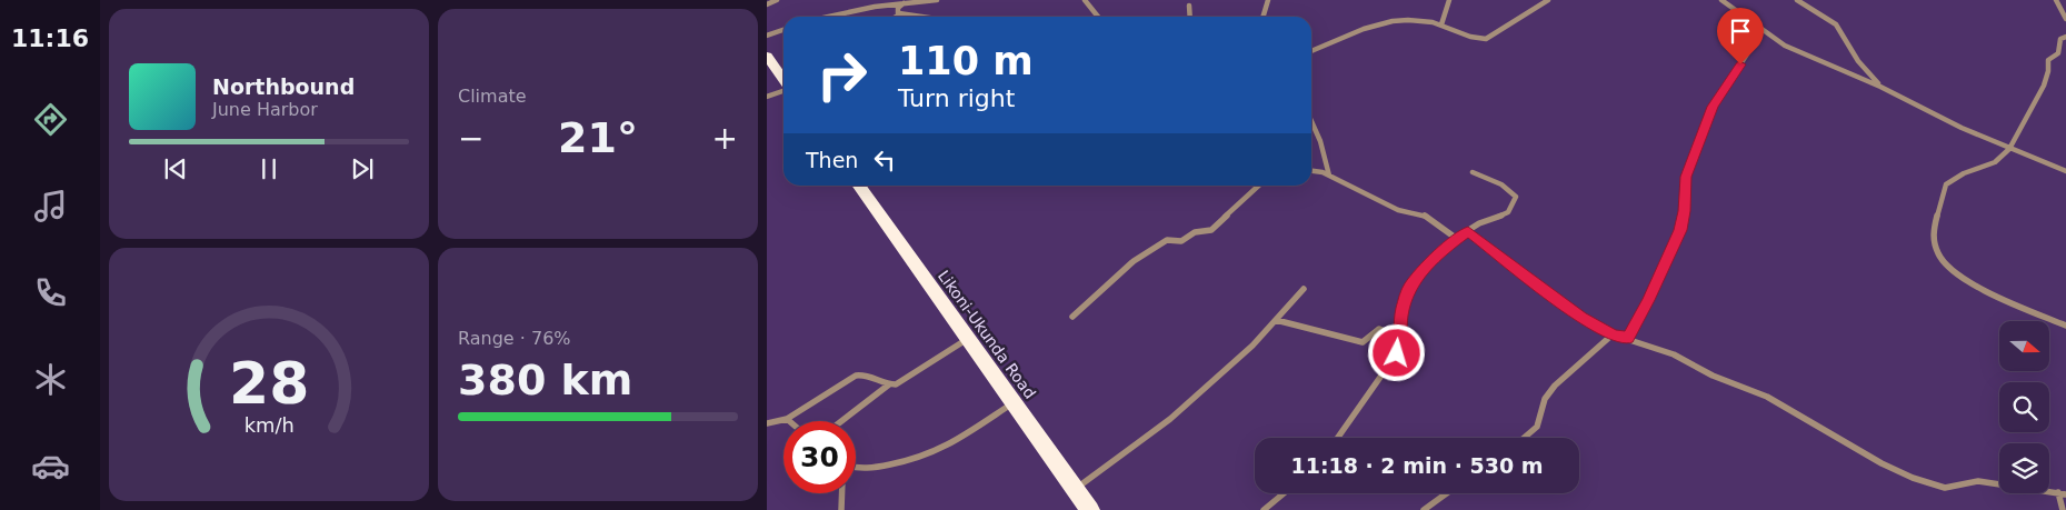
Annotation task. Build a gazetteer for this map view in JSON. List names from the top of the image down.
{
  "streets": {
    "highway": ["Likoni-Ukunda Road"]
  },
  "north": "right",
  "page": {
    "tabs": "11:16",
    "tile": [
      "Climate",
      ["Range · 76%", "380 km"]
    ],
    "turn": ["110 m", "Turn right"],
    "song": ["Northbound", "June Harbor"],
    "heat": ["−", "21°", "+"],
    "then": "Then",
    "limit": "30",
    "trip": "11:18 · 2 min · 530 m",
    "gauge": ["28", "km/h"]
  }
}
